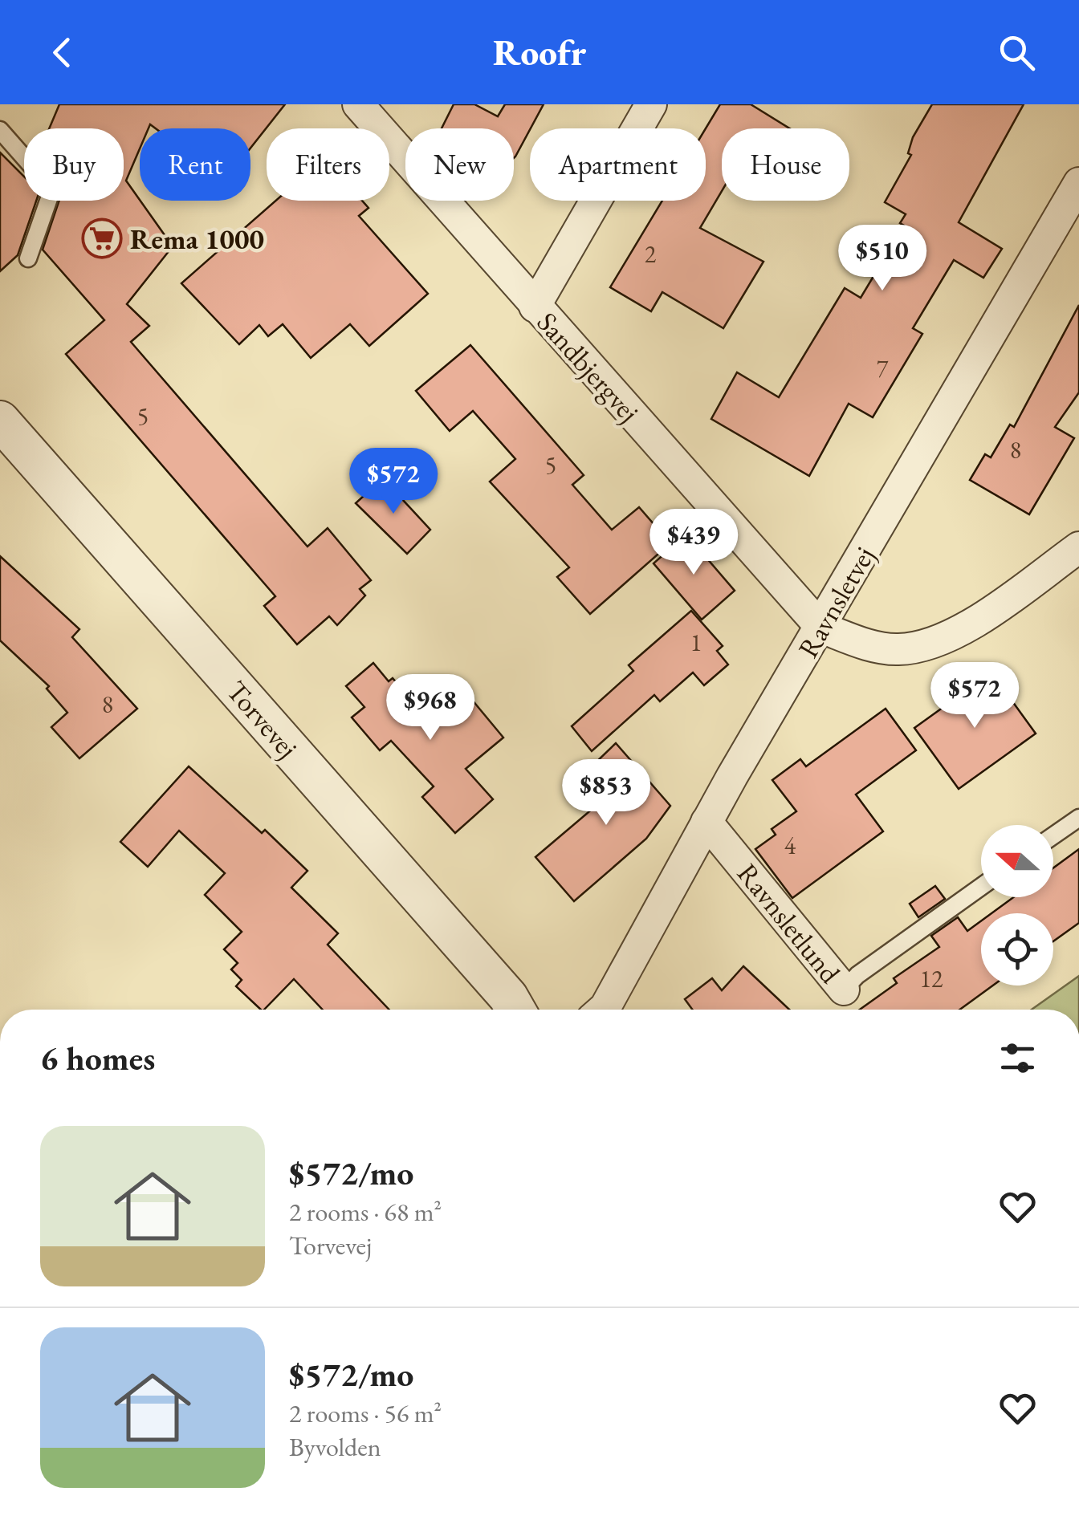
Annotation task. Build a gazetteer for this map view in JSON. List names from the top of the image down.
{
  "streets": {
    "street": [
      "Sandbjergvej",
      "Ravnsletvej",
      "Torvevej",
      "Ravnsletlund"
    ]
  },
  "crossings": [
    ["Sandbjergvej", "Ravnsletvej"],
    ["Ravnsletvej", "Ravnsletlund"]
  ],
  "places": {
    "supermarket": ["Rema 1000"]
  },
  "house_numbers": [
    "2",
    "7",
    "5",
    "8",
    "5",
    "1",
    "8",
    "4",
    "12"
  ],
  "north": "left",
  "page": {
    "header": "Roofr",
    "chip": [
      "Buy",
      "Rent",
      "Filters",
      "New",
      "Apartment",
      "House"
    ],
    "price": [
      "$510",
      "$572",
      "$439",
      "$572",
      "$968",
      "$853"
    ],
    "heading": "6 homes",
    "list": [
      {
        "name": "$572/mo",
        "note": "2 rooms · 68 m² · Torvevej"
      },
      {
        "name": "$572/mo",
        "note": "2 rooms · 56 m² · Byvolden"
      }
    ]
  }
}
